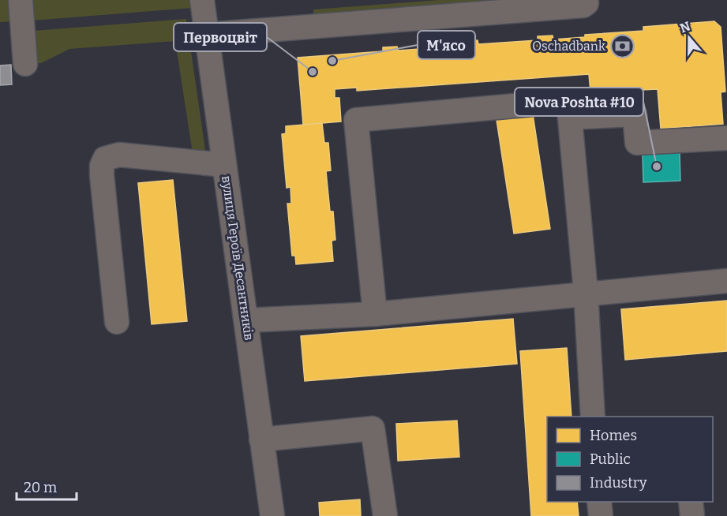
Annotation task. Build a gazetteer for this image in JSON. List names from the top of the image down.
{
  "streets": {
    "street": ["вулиця Героїв Десантників"]
  },
  "places": {
    "bank": ["Oschadbank"],
    "other": ["М'ясо", "Первоцвіт", "Nova Poshta #10"]
  },
  "legend": ["Homes", "Public", "Industry"],
  "scale_bar": "20 m",
  "north": "top"
}
